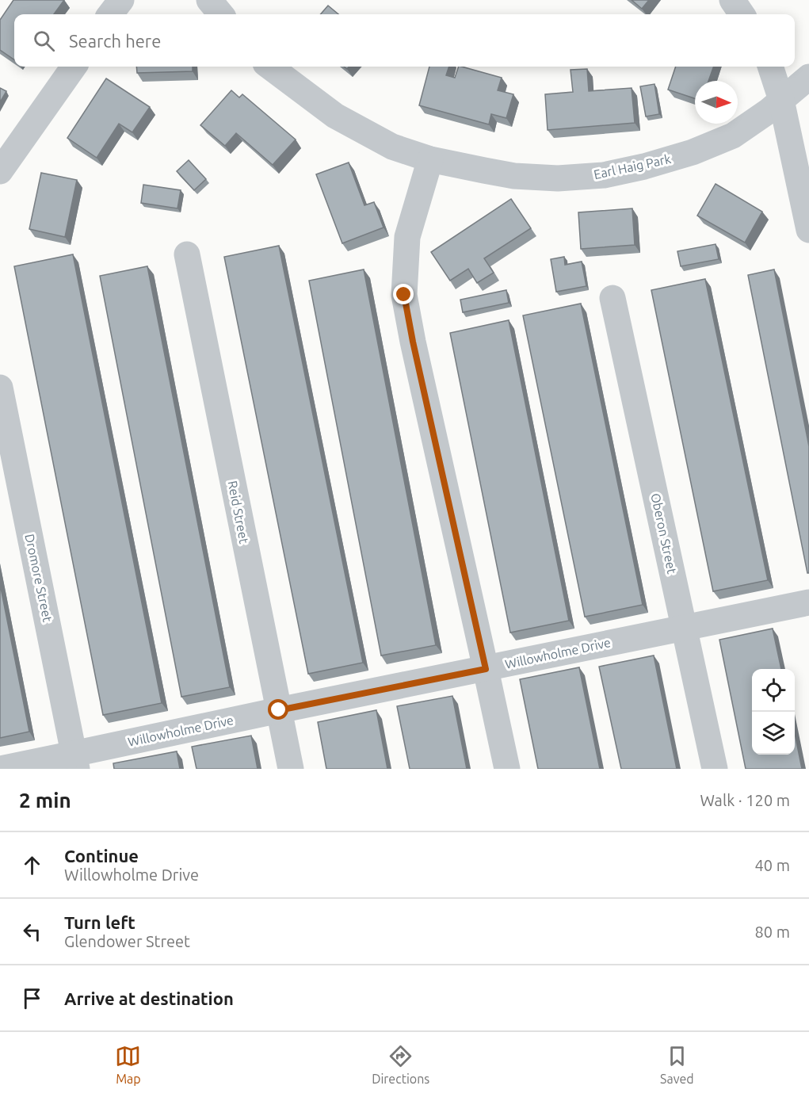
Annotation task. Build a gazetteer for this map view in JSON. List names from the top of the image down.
{
  "streets": {
    "street": [
      "Earl Haig Park",
      "Reid Street",
      "Oberon Street",
      "Dromore Street",
      "Willowholme Drive"
    ]
  },
  "crossings": [
    ["Reid Street", "Willowholme Drive"],
    ["Oberon Street", "Willowholme Drive"],
    ["Dromore Street", "Willowholme Drive"]
  ],
  "north": "right",
  "page": {
    "search": "Search here",
    "heading": ["2 min", "Walk · 120 m"],
    "list": [
      ["Continue", "Willowholme Drive", "40 m"],
      ["Turn left", "Glendower Street", "80 m"],
      "Arrive at destination"
    ],
    "nav": ["Map", "Directions", "Saved"]
  }
}
